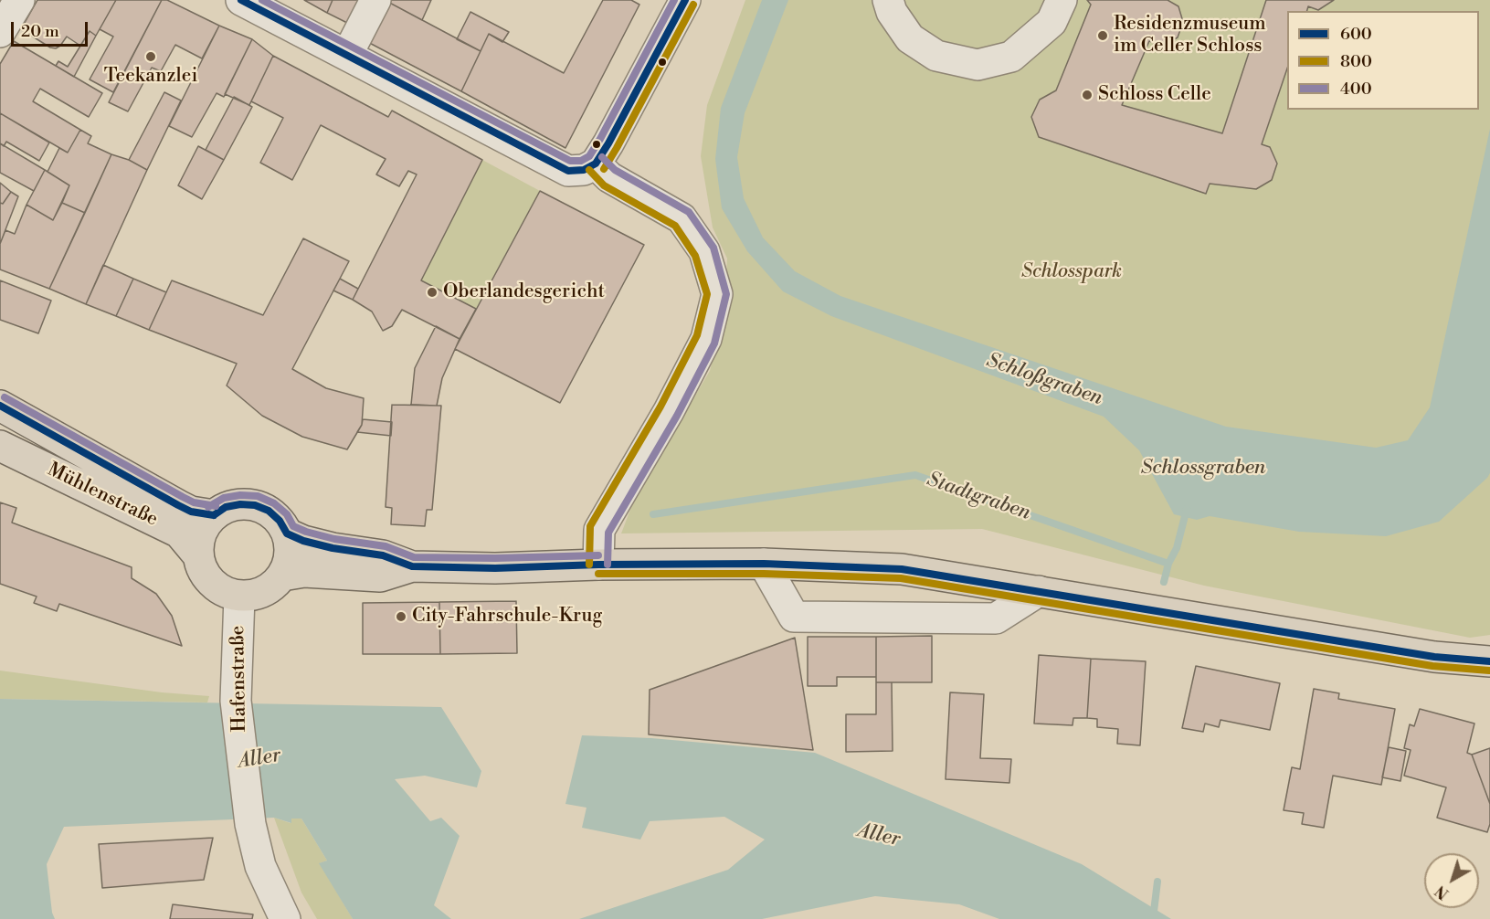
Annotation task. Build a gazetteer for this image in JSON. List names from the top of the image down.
{
  "streets": {
    "main road": ["Mühlenstraße"],
    "street": ["Hafenstraße"]
  },
  "crossings": [
    ["Mühlenstraße", "Hafenstraße"]
  ],
  "water": [
    "Schloßgraben",
    "Schlossgraben",
    "Stadtgraben",
    "Aller"
  ],
  "parks": ["Schlosspark"],
  "places": [
    "Residenzmuseum im Celler Schloss",
    "Teekanzlei",
    "Schloss Celle",
    "Oberlandesgericht",
    "City-Fahrschule-Krug"
  ],
  "lines": ["transit line 600", "transit line 400", "transit line 800"],
  "legend": ["600", "800", "400"],
  "scale_bar": "20 m",
  "north": "bottom left"
}
